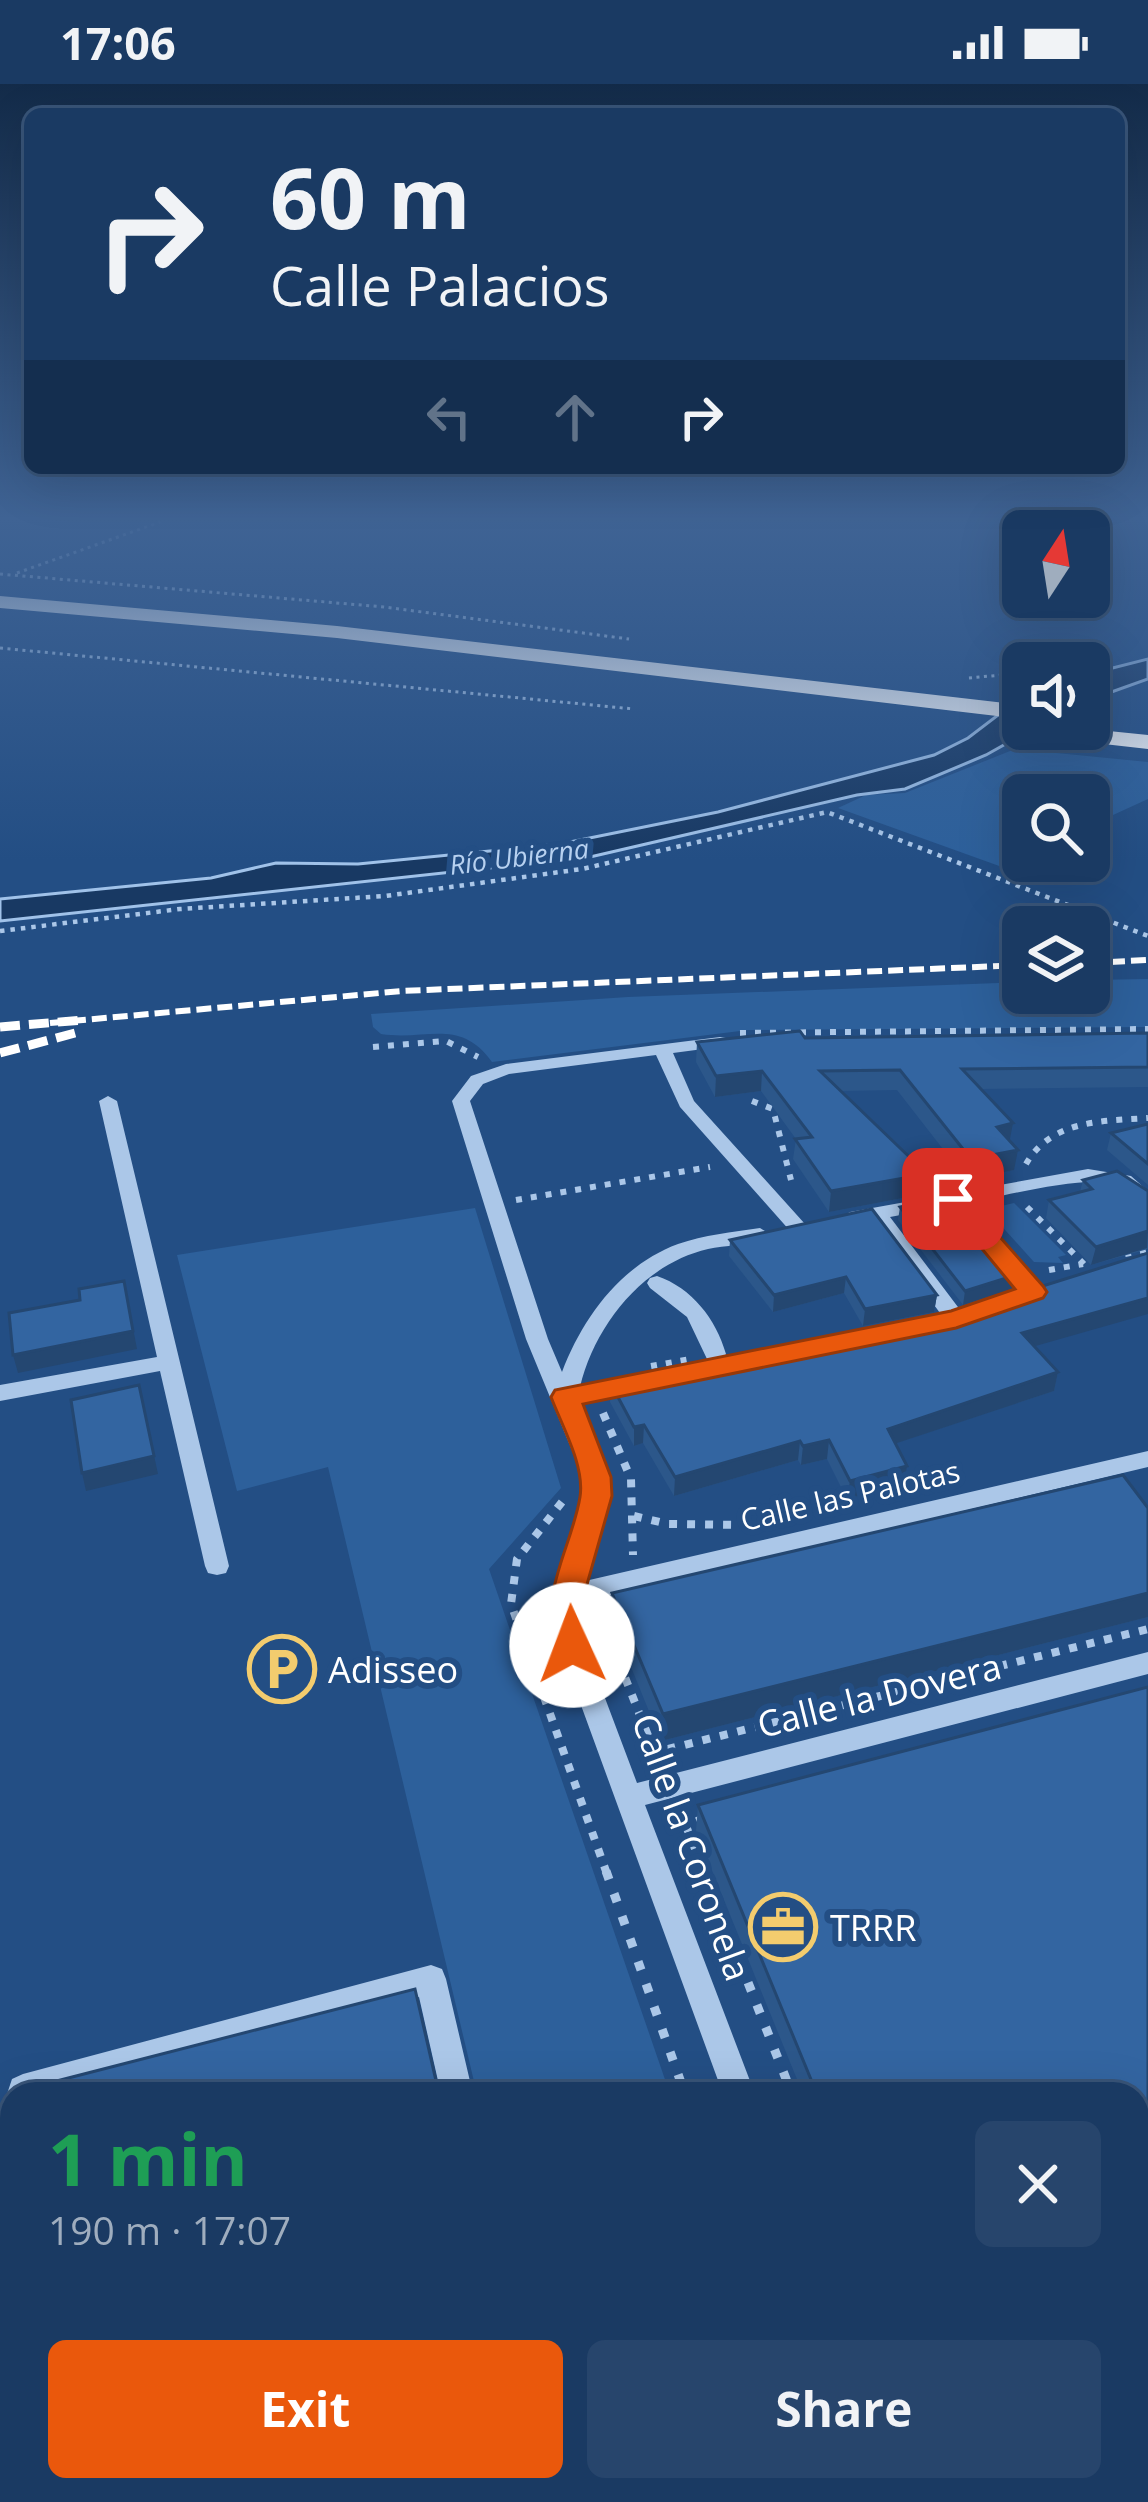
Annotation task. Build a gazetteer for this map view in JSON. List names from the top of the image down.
{
  "streets": {
    "street": ["Calle las Palotas", "Calle la Dovera", "Calle la Coronela"]
  },
  "crossings": [
    ["Calle las Palotas", "Calle la Coronela"],
    ["Calle la Dovera", "Calle la Coronela"]
  ],
  "water": ["Río Ubierna"],
  "places": {
    "parking": ["Adisseo"],
    "office": ["TRRR"]
  },
  "north": "top",
  "page": {
    "status": "17:06",
    "turn": ["60 m", "Calle Palacios"],
    "heading": ["1 min", "190 m · 17:07"],
    "buttons": ["Exit", "Share"]
  }
}
